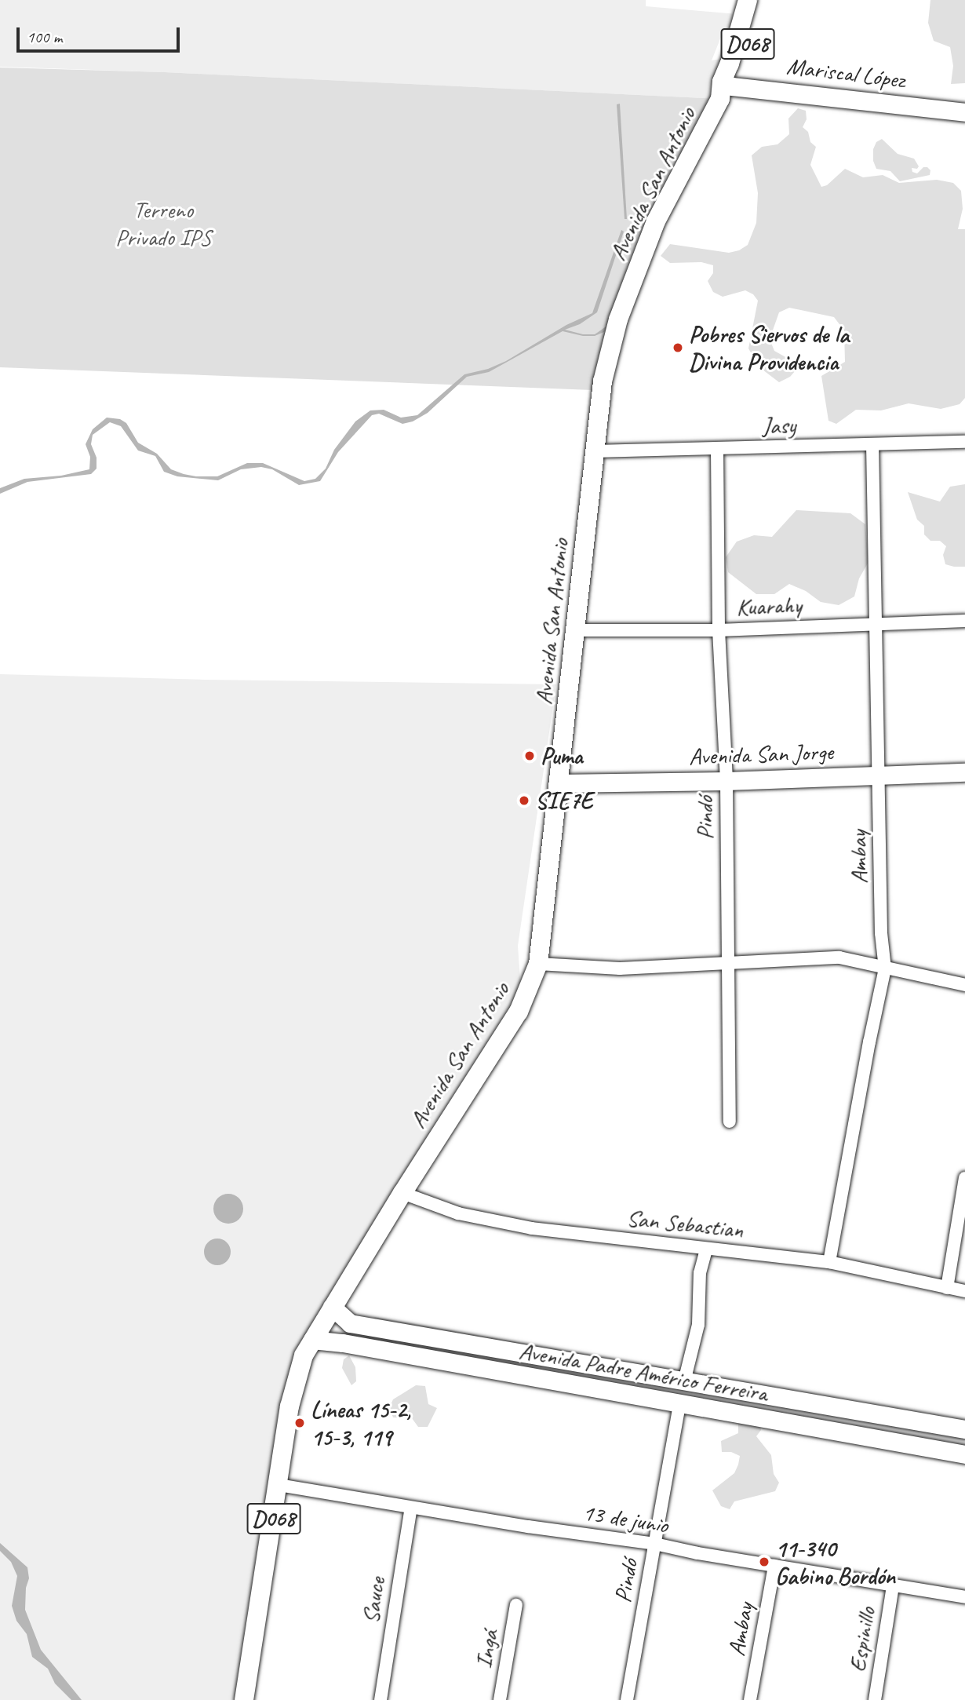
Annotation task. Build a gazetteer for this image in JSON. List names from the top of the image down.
{
  "streets": {
    "main road": ["D068", "Avenida San Antonio"],
    "street": [
      "Mariscal López",
      "Jasy",
      "Kuarahy",
      "Avenida San Jorge",
      "Pindó",
      "Ambay",
      "San Sebastian",
      "Avenida Padre Américo Ferreira",
      "13 de junio",
      "Sauce",
      "Espinillo",
      "Ingá"
    ]
  },
  "crossings": [
    ["Mariscal López", "Avenida San Antonio"],
    ["Avenida San Antonio", "Jasy"],
    ["Avenida San Antonio", "Kuarahy"],
    ["Avenida San Antonio", "Avenida San Jorge"],
    ["Avenida San Antonio", "San Sebastian"],
    ["Avenida San Antonio", "Avenida Padre Américo Ferreira"],
    ["Avenida San Antonio", "13 de junio"],
    ["Jasy", "Pindó"],
    ["Jasy", "Ambay"],
    ["Kuarahy", "Pindó"],
    ["Kuarahy", "Ambay"],
    ["Avenida San Jorge", "Pindó"],
    ["Avenida San Jorge", "Ambay"],
    ["Pindó", "Avenida Padre Américo Ferreira"],
    ["Pindó", "13 de junio"],
    ["Ambay", "San Sebastian"],
    ["Ambay", "13 de junio"],
    ["13 de junio", "Sauce"],
    ["13 de junio", "Espinillo"]
  ],
  "parks": ["Terreno Privado IPS"],
  "places": [
    "Pobres Siervos de la Divina Providencia",
    "Puma",
    "SIE7E",
    "Líneas 15-2, 15-3, 119",
    "11-340 Gabino Bordón"
  ],
  "scale_bar": "100 m"
}
